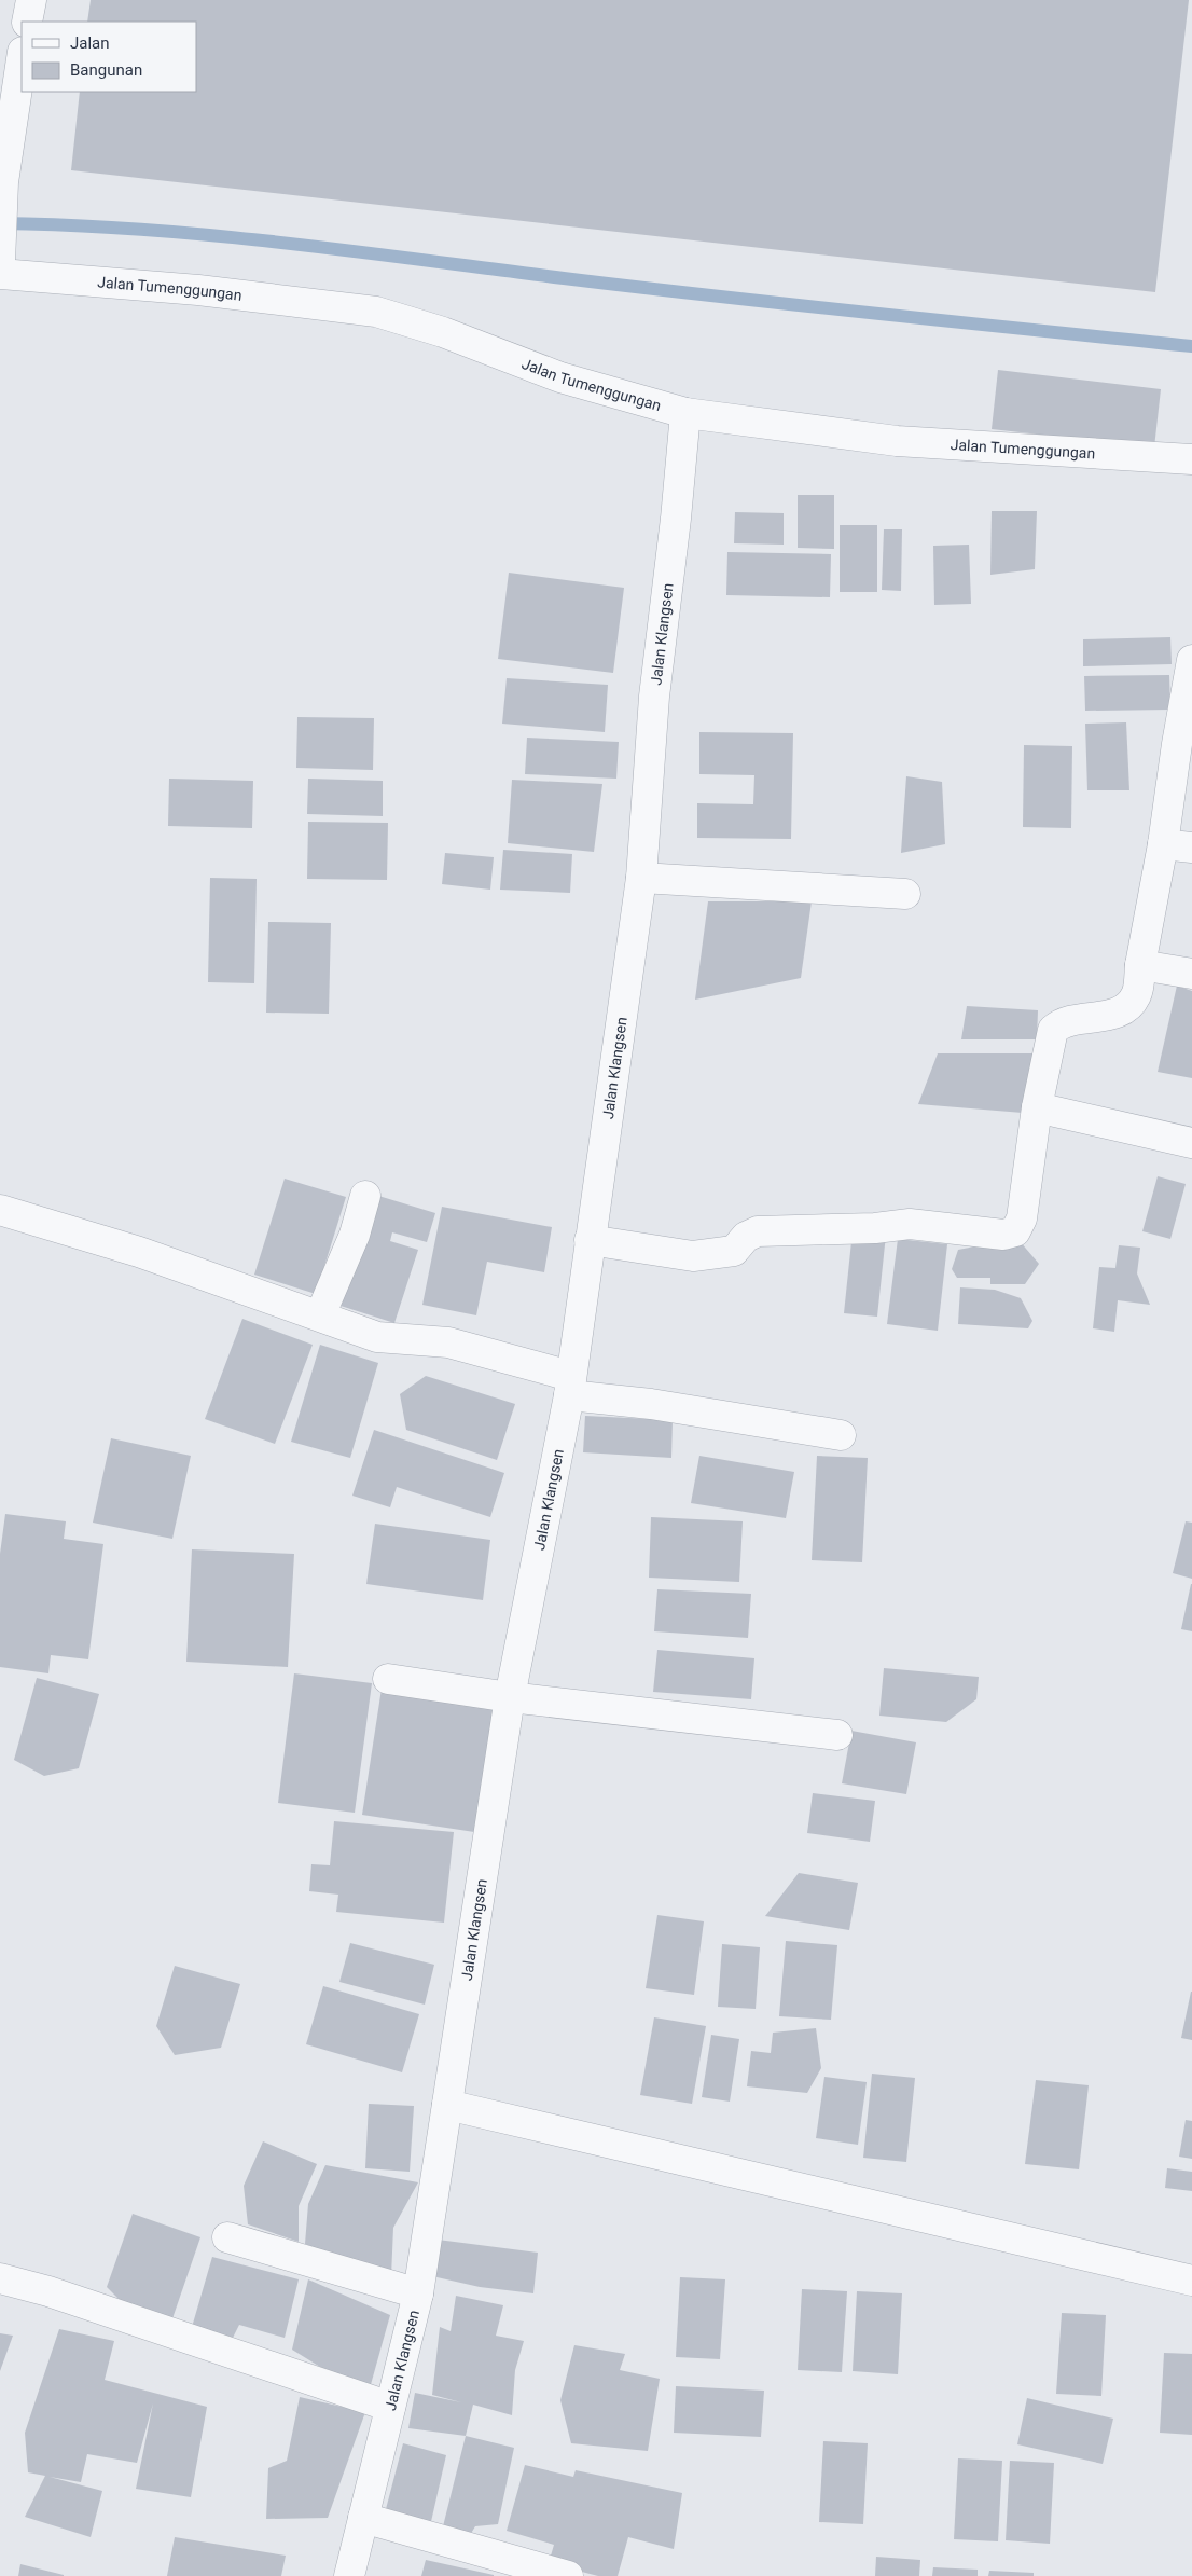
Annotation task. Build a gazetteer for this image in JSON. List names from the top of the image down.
{
  "streets": {
    "street": ["Jalan Tumenggungan", "Jalan Klangsen"]
  },
  "crossings": [
    ["Jalan Tumenggungan", "Jalan Klangsen"]
  ],
  "legend": ["Jalan", "Bangunan"]
}
